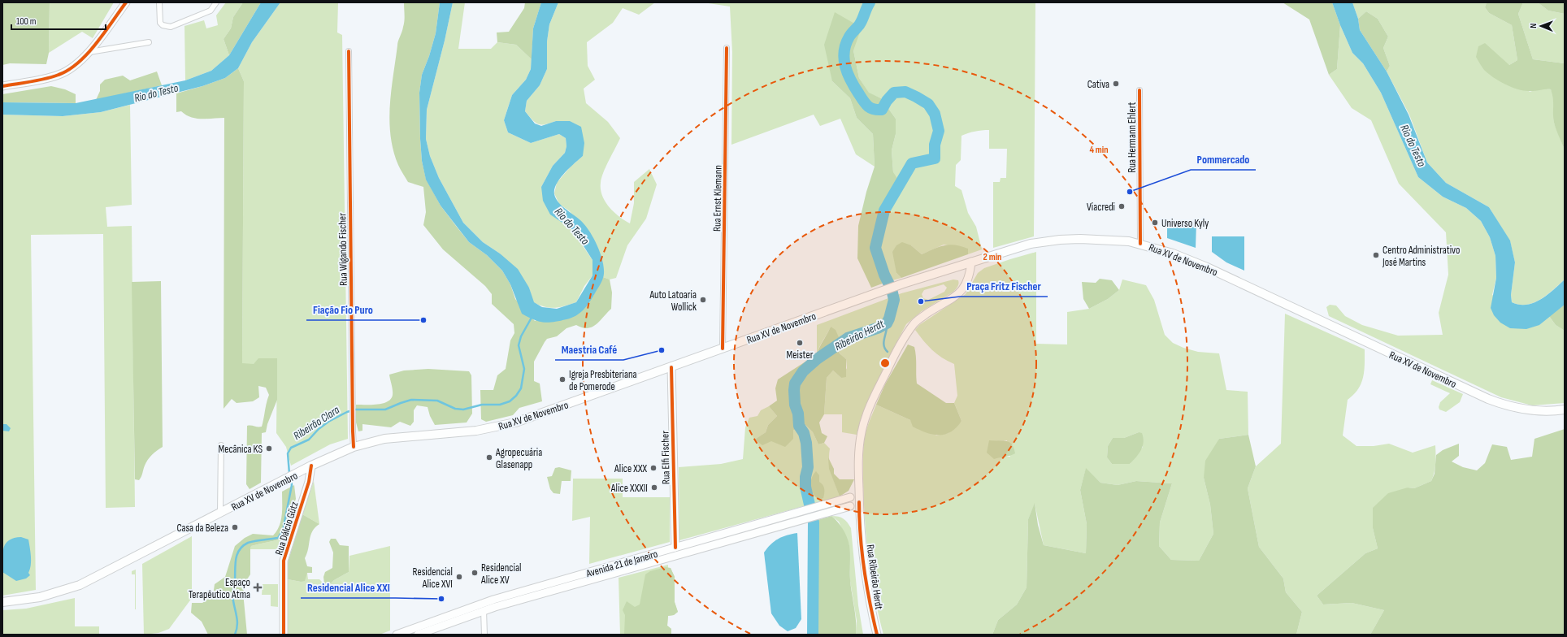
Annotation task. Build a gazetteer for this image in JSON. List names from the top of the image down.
{
  "streets": {
    "main road": [
      "Rua XV de Novembro",
      "Rua Elfi Fischer",
      "Rua Dálcio Gütz",
      "Avenida 21 de Janeiro",
      "Rua Ribeirão Herdt"
    ],
    "street": ["Rua Hermann Ehlert", "Rua Ernst Klemann", "Rua Wigando Fischer"]
  },
  "crossings": [
    ["Rua Hermann Ehlert", "Rua XV de Novembro"],
    ["Rua Ernst Klemann", "Rua XV de Novembro"],
    ["Rua Wigando Fischer", "Rua XV de Novembro"],
    ["Rua XV de Novembro", "Rua Elfi Fischer"],
    ["Rua XV de Novembro", "Rua Dálcio Gütz"],
    ["Rua XV de Novembro", "Rua Ribeirão Herdt"],
    ["Rua Elfi Fischer", "Avenida 21 de Janeiro"],
    ["Avenida 21 de Janeiro", "Rua Ribeirão Herdt"]
  ],
  "water": ["Rio do Testo", "Ribeirão Herdt", "Ribeirão Clara"],
  "places": {
    "other": [
      "Cativa",
      "Pommercado",
      "Viacredi",
      "Universo Kyly",
      "Centro Administrativo José Martins",
      "Auto Latoaria Wollick",
      "Praça Fritz Fischer",
      "Fiação Fio Puro",
      "Meister",
      "Maestria Café",
      "Igreja Presbiteriana de Pomerode",
      "Mecânica KS",
      "Agropecuária Glasenapp",
      "Alice XXX",
      "Alice XXXII",
      "Casa da Beleza",
      "Residencial Alice XV",
      "Residencial Alice XVI",
      "Residencial Alice XXI"
    ],
    "health": ["Espaço Terapêutico Atma"]
  },
  "scale_bar": "100 m",
  "north": "left",
  "rings": ["4 min", "2 min"]
}
